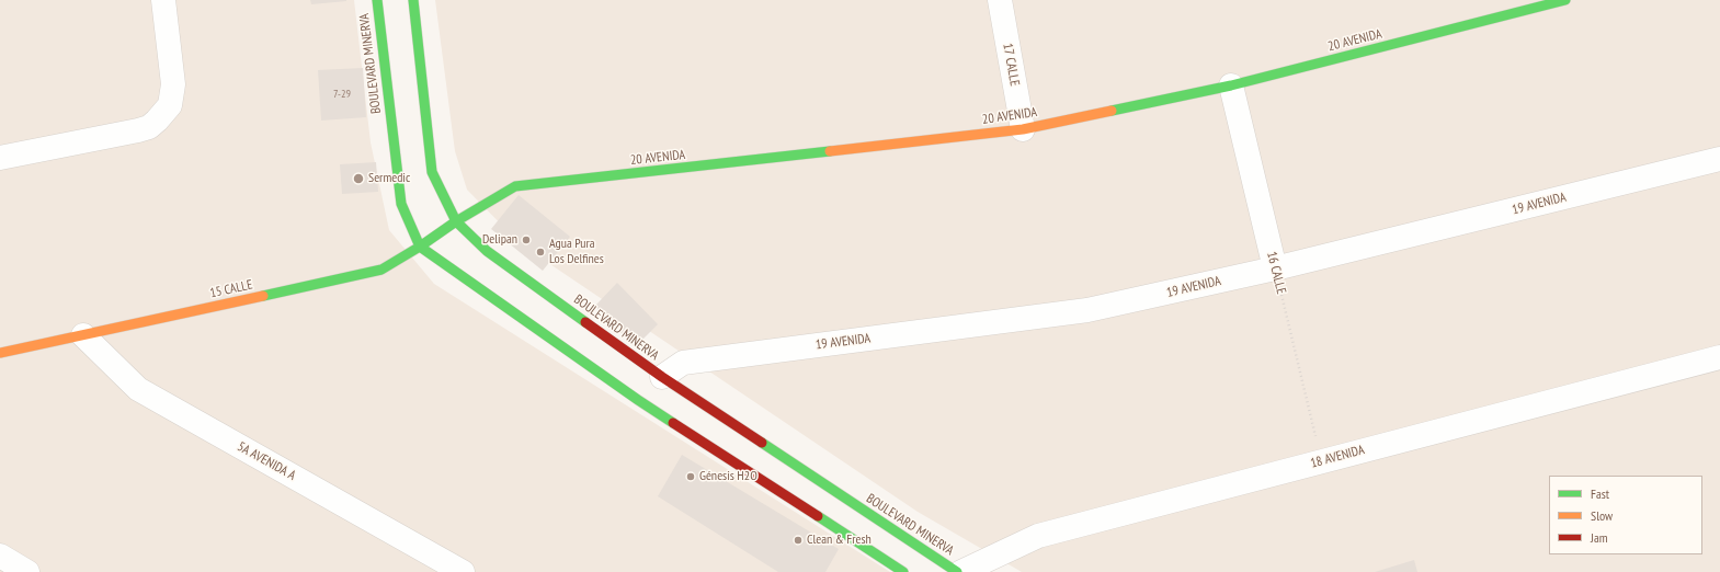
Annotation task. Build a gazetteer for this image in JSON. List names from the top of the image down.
{
  "streets": {
    "street": [
      "20 AVENIDA",
      "BOULEVARD MINERVA",
      "17 CALLE",
      "19 AVENIDA",
      "16 CALLE",
      "15 CALLE",
      "18 AVENIDA",
      "5A AVENIDA A"
    ]
  },
  "crossings": [
    ["20 AVENIDA", "BOULEVARD MINERVA"],
    ["20 AVENIDA", "17 CALLE"],
    ["20 AVENIDA", "16 CALLE"],
    ["20 AVENIDA", "15 CALLE"],
    ["BOULEVARD MINERVA", "19 AVENIDA"],
    ["BOULEVARD MINERVA", "15 CALLE"],
    ["19 AVENIDA", "16 CALLE"],
    ["16 CALLE", "18 AVENIDA"],
    ["15 CALLE", "5A AVENIDA A"]
  ],
  "places": [
    "Sermedic",
    "Delipan",
    "Agua Pura Los Delfines",
    "Génesis H2O",
    "Clean & Fresh"
  ],
  "house_numbers": ["7-29"],
  "legend": ["Fast", "Slow", "Jam"]
}
